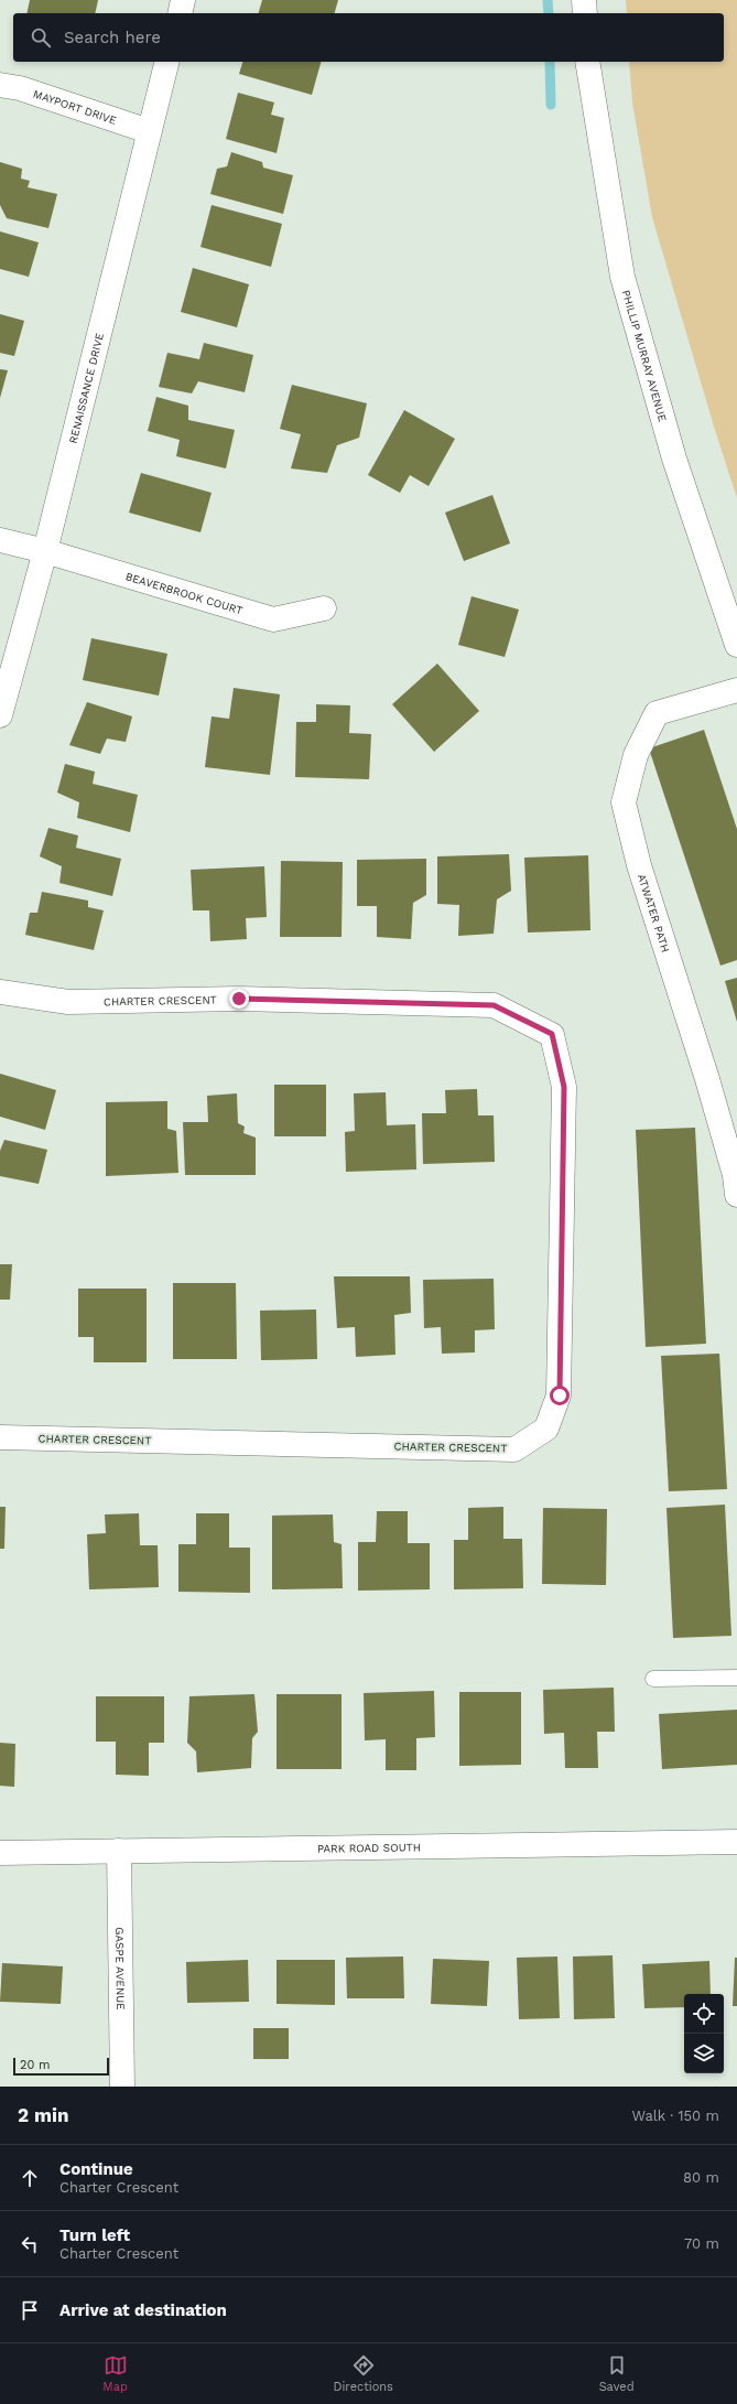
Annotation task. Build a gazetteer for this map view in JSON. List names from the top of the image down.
{
  "streets": {
    "street": [
      "MAYPORT DRIVE",
      "PHILLIP MURRAY AVENUE",
      "RENAISSANCE DRIVE",
      "BEAVERBROOK COURT",
      "ATWATER PATH",
      "CHARTER CRESCENT",
      "PARK ROAD SOUTH",
      "GASPE AVENUE"
    ]
  },
  "crossings": [
    ["MAYPORT DRIVE", "RENAISSANCE DRIVE"],
    ["RENAISSANCE DRIVE", "BEAVERBROOK COURT"],
    ["PARK ROAD SOUTH", "GASPE AVENUE"]
  ],
  "scale_bar": "20 m",
  "page": {
    "search": "Search here",
    "scale": "20 m",
    "heading": ["2 min", "Walk · 150 m"],
    "list": [
      ["Continue", "Charter Crescent", "80 m"],
      ["Turn left", "Charter Crescent", "70 m"],
      "Arrive at destination"
    ],
    "nav": ["Map", "Directions", "Saved"]
  }
}
